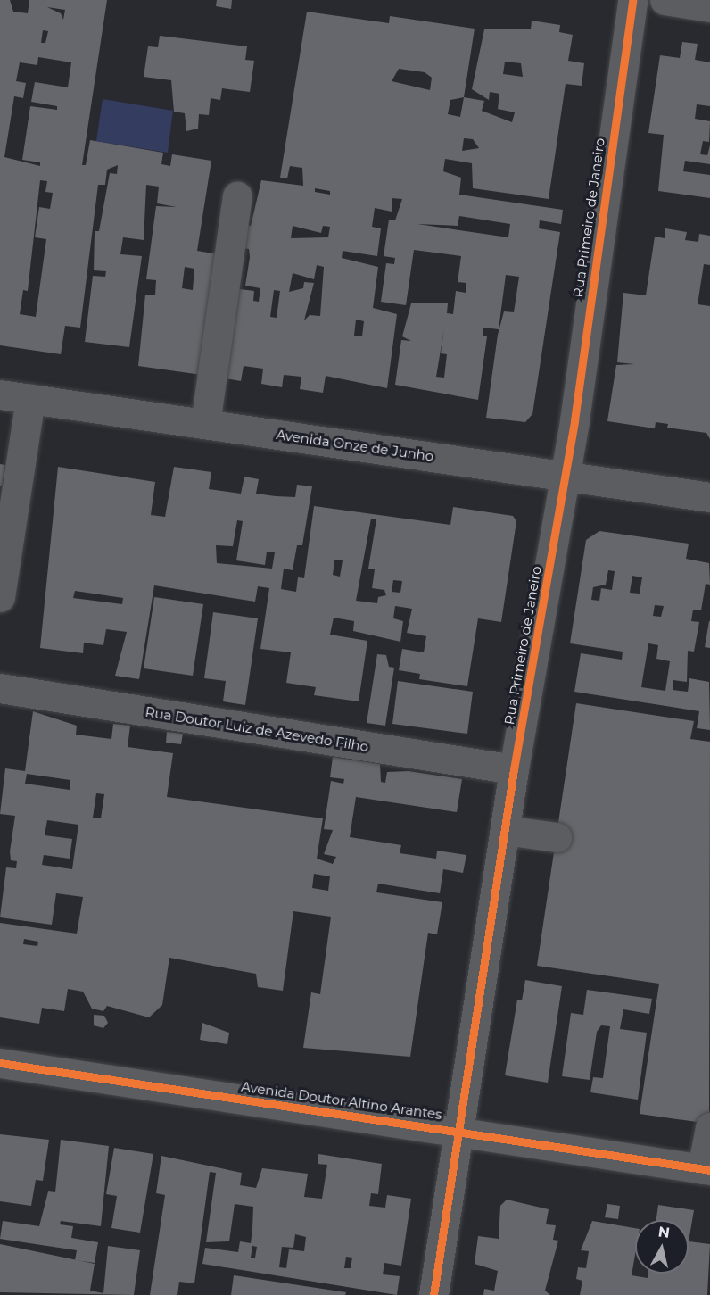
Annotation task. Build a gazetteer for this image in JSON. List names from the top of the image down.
{
  "streets": {
    "street": [
      "Rua Primeiro de Janeiro",
      "Avenida Onze de Junho",
      "Rua Doutor Luiz de Azevedo Filho",
      "Avenida Doutor Altino Arantes"
    ]
  },
  "crossings": [
    ["Rua Primeiro de Janeiro", "Avenida Onze de Junho"],
    ["Rua Primeiro de Janeiro", "Rua Doutor Luiz de Azevedo Filho"],
    ["Rua Primeiro de Janeiro", "Avenida Doutor Altino Arantes"]
  ],
  "north": "top"
}
